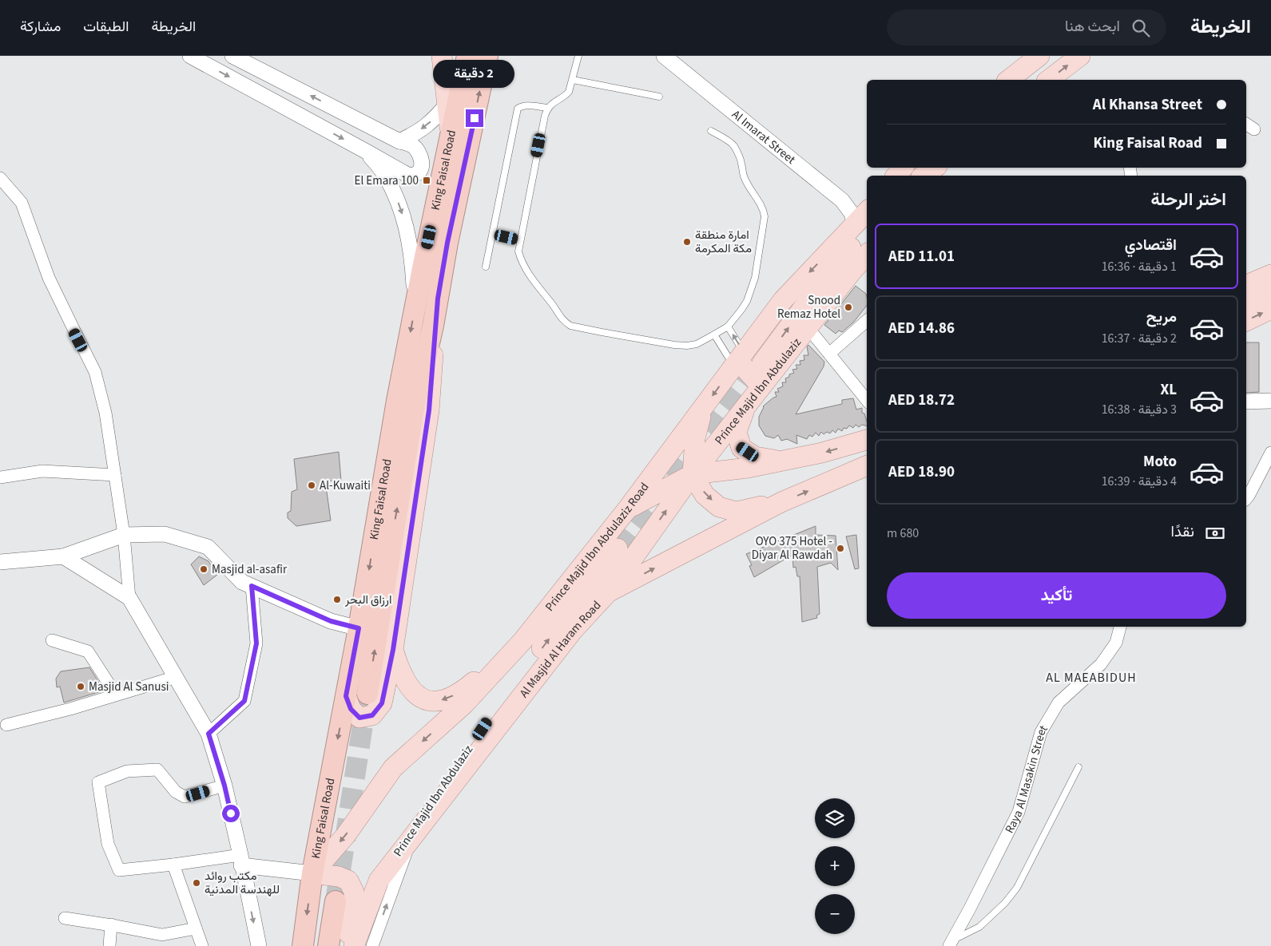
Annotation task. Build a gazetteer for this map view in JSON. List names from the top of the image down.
{
  "streets": {
    "highway": ["King Faisal Road"],
    "main road": ["Prince Majid Ibn Abdulaziz", "Prince Majid Ibn Abdulaziz Road", "Al Masjid Al Haram Road"],
    "street": ["Al Imarat Street", "Raya Al Masakin Street"]
  },
  "crossings": [
    ["Al Imarat Street", "Prince Majid Ibn Abdulaziz"],
    ["Al Imarat Street", "Prince Majid Ibn Abdulaziz Road"],
    ["King Faisal Road", "Prince Majid Ibn Abdulaziz Road"],
    ["Prince Majid Ibn Abdulaziz", "Prince Majid Ibn Abdulaziz Road"],
    ["Prince Majid Ibn Abdulaziz", "Al Masjid Al Haram Road"]
  ],
  "one_way": ["Prince Majid Ibn Abdulaziz", "Prince Majid Ibn Abdulaziz Road"],
  "districts": ["AL MAEABIDUH"],
  "places": {
    "transit": ["El Emara 100"],
    "other": [
      "امارة منطقة مكة المكرمة",
      "Snood Remaz Hotel",
      "Al-Kuwaiti",
      "OYO 375 Hotel - Diyar Al Rawdah",
      "Masjid al-asafir",
      "ارزاق البحر",
      "Masjid Al Sanusi",
      "مكتب روائد للهندسة المدنية"
    ]
  },
  "page": {
    "header": "الخريطة",
    "search": "ابحث هنا",
    "nav": ["الخريطة", "الطبقات", "مشاركة"],
    "bubble": "2 دقيقة",
    "banner": ["Al Khansa Street", "King Faisal Road"],
    "heading": "اختر الرحلة",
    "list": [
      {
        "name": "اقتصادي",
        "note": "1 دقيقة · 16:36",
        "value": "AED 11.01"
      },
      {
        "name": "مريح",
        "note": "2 دقيقة · 16:37",
        "value": "AED 14.86"
      },
      {
        "name": "XL",
        "note": "3 دقيقة · 16:38",
        "value": "AED 18.72"
      },
      {
        "name": "Moto",
        "note": "4 دقيقة · 16:39",
        "value": "AED 18.90"
      }
    ],
    "pay": ["نقدًا", "680 m"],
    "buttons": "تأكيد",
    "map_buttons": ["+", "−"]
  }
}
